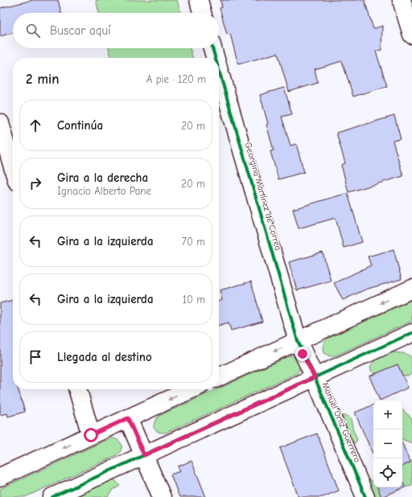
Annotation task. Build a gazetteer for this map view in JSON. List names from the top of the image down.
{
  "streets": {
    "street": ["Georgina Martínez de Correa", "Manuel Ortíz Guerrero"]
  },
  "crossings": [
    ["Georgina Martínez de Correa", "Manuel Ortíz Guerrero"]
  ],
  "page": {
    "search": "Buscar aquí",
    "heading": ["2 min", "A pie · 120 m"],
    "list": [
      ["Continúa", "20 m"],
      ["Gira a la derecha", "Ignacio Alberto Pane", "20 m"],
      ["Gira a la izquierda", "70 m"],
      ["Gira a la izquierda", "10 m"],
      "Llegada al destino"
    ],
    "map_buttons": ["+", "−"]
  }
}
